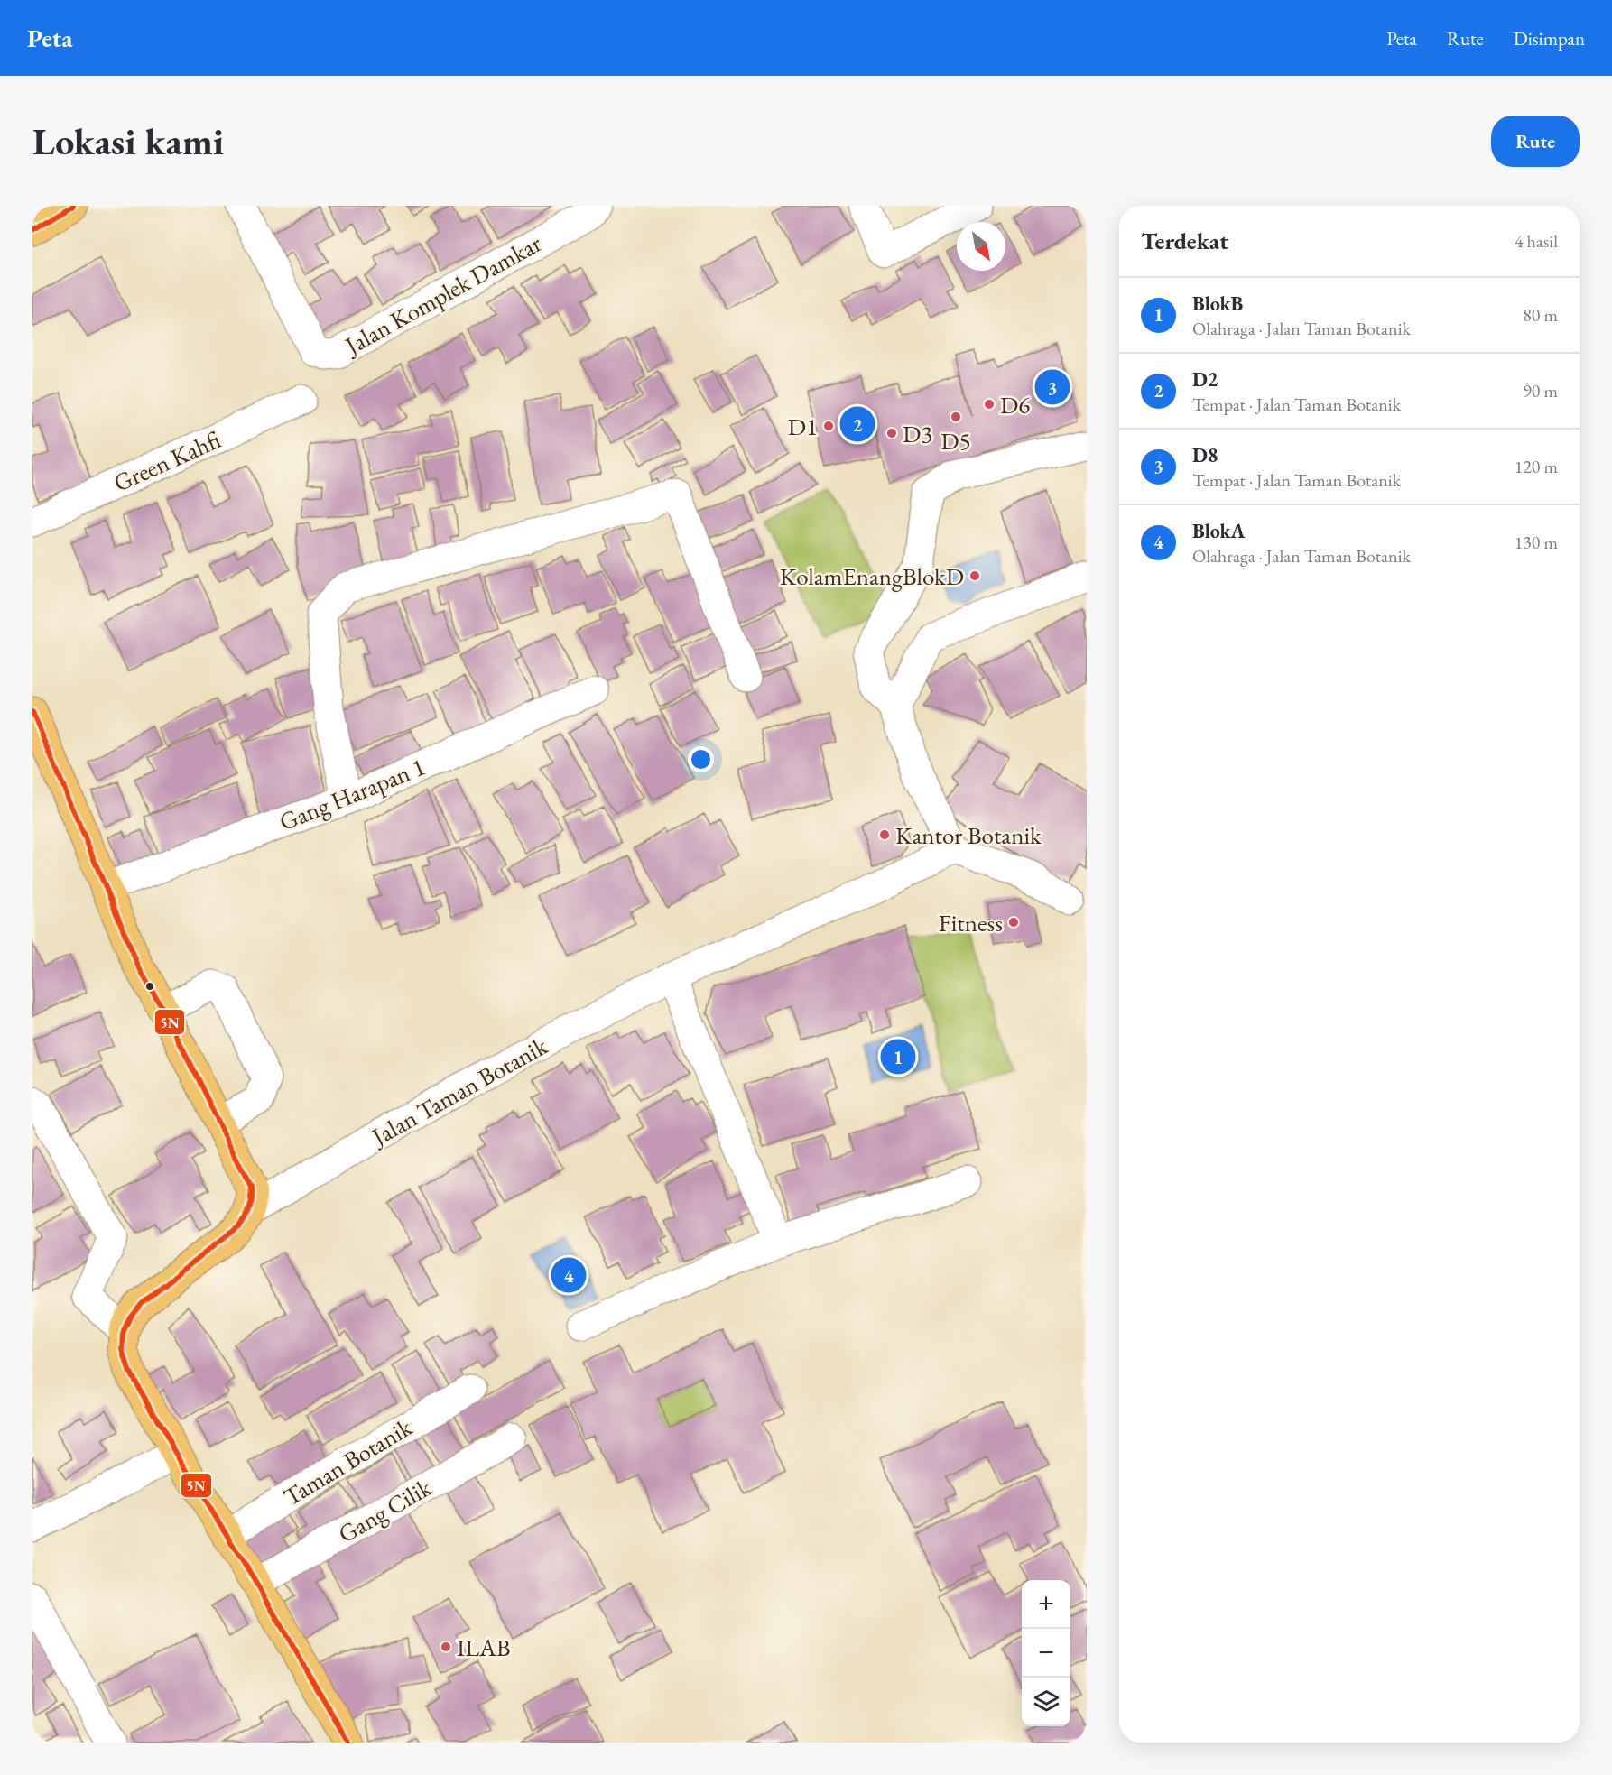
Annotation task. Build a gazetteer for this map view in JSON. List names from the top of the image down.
{
  "streets": {
    "street": [
      "Jalan Komplek Damkar",
      "Green Kahfi",
      "Gang Harapan 1",
      "Jalan Taman Botanik",
      "Taman Botanik",
      "Gang Cilik"
    ]
  },
  "places": [
    "D6",
    "D5",
    "D1",
    "D3",
    "KolamEnangBlokD",
    "Kantor Botanik",
    "Fitness",
    "ILAB"
  ],
  "lines": ["transit line 5N"],
  "north": "bottom right",
  "page": {
    "header": "Peta",
    "nav": ["Peta", "Rute", "Disimpan"],
    "buttons": "Rute",
    "title": "Lokasi kami",
    "heading": ["Terdekat", "4 hasil"],
    "list": [
      {
        "mark": "1",
        "name": "BlokB",
        "note": "Olahraga · Jalan Taman Botanik",
        "value": "80 m"
      },
      {
        "mark": "2",
        "name": "D2",
        "note": "Tempat · Jalan Taman Botanik",
        "value": "90 m"
      },
      {
        "mark": "3",
        "name": "D8",
        "note": "Tempat · Jalan Taman Botanik",
        "value": "120 m"
      },
      {
        "mark": "4",
        "name": "BlokA",
        "note": "Olahraga · Jalan Taman Botanik",
        "value": "130 m"
      }
    ],
    "pins": [
      "3",
      "2",
      "1",
      "4"
    ],
    "map_buttons": ["+", "−"]
  }
}
